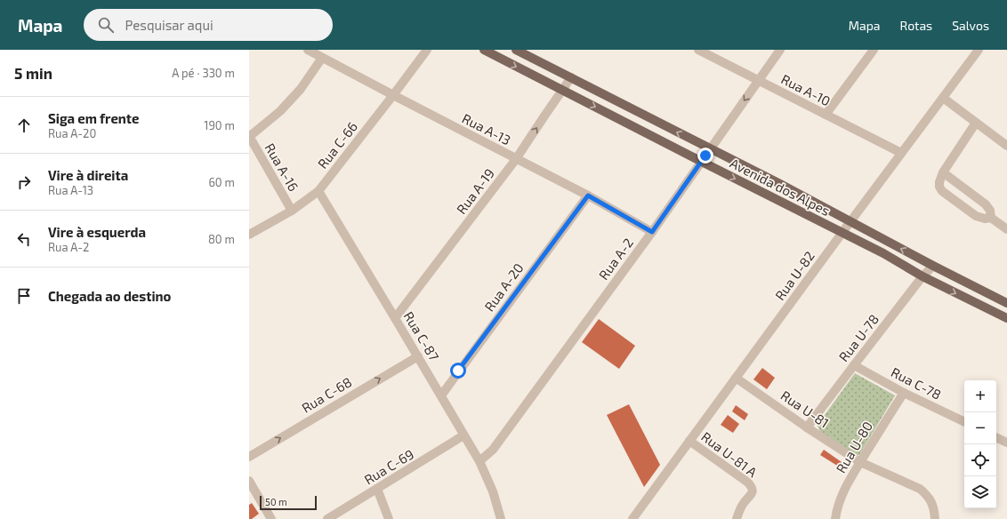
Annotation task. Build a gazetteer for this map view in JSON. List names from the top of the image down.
{
  "streets": {
    "main road": ["Avenida dos Alpes"],
    "street": [
      "Rua A-10",
      "Rua A-13",
      "Rua C-66",
      "Rua A-16",
      "Rua A-19",
      "Rua A-2",
      "Rua U-82",
      "Rua A-20",
      "Rua C-87",
      "Rua U-78",
      "Rua C-78",
      "Rua C-68",
      "Rua U-81",
      "Rua U-80",
      "Rua U-81 A",
      "Rua C-69"
    ]
  },
  "crossings": [
    ["Rua A-10", "Rua A-2"],
    ["Rua A-10", "Rua U-82"],
    ["Rua A-13", "Rua C-66"],
    ["Rua A-13", "Rua A-19"],
    ["Rua A-13", "Rua A-2"],
    ["Rua A-13", "Rua A-20"],
    ["Rua C-66", "Rua A-16"],
    ["Rua C-66", "Rua C-87"],
    ["Avenida dos Alpes", "Rua A-19"],
    ["Avenida dos Alpes", "Rua A-2"],
    ["Avenida dos Alpes", "Rua U-82"],
    ["Avenida dos Alpes", "Rua U-78"],
    ["Rua A-19", "Rua C-87"],
    ["Rua A-2", "Rua C-87"],
    ["Rua U-82", "Rua U-81"],
    ["Rua U-82", "Rua U-81 A"],
    ["Rua A-20", "Rua C-87"],
    ["Rua C-87", "Rua C-68"],
    ["Rua C-87", "Rua C-69"],
    ["Rua U-78", "Rua C-78"],
    ["Rua U-78", "Rua U-81"],
    ["Rua C-78", "Rua U-80"],
    ["Rua U-81", "Rua U-80"]
  ],
  "one_way": ["Rua C-68"],
  "scale_bar": "50 m",
  "page": {
    "header": "Mapa",
    "search": "Pesquisar aqui",
    "nav": ["Mapa", "Rotas", "Salvos"],
    "heading": ["5 min", "A pé · 330 m"],
    "list": [
      ["Siga em frente", "Rua A-20", "190 m"],
      ["Vire à direita", "Rua A-13", "60 m"],
      ["Vire à esquerda", "Rua A-2", "80 m"],
      "Chegada ao destino"
    ],
    "map_buttons": ["+", "−"],
    "scale": "50 m"
  }
}
